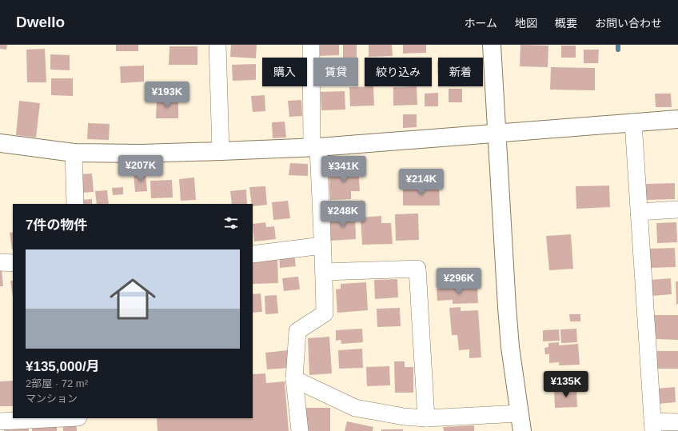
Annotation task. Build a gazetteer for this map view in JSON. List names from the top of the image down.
{
  "page": {
    "header": "Dwello",
    "nav": [
      "ホーム",
      "地図",
      "概要",
      "お問い合わせ"
    ],
    "chip": [
      "購入",
      "賃貸",
      "絞り込み",
      "新着"
    ],
    "price": [
      "¥193K",
      "¥207K",
      "¥341K",
      "¥214K",
      "¥248K",
      "¥296K",
      "¥135K"
    ],
    "heading": "7件の物件",
    "list": [
      {
        "name": "¥135,000/月",
        "note": "2部屋 · 72 m² · マンション"
      }
    ]
  }
}
